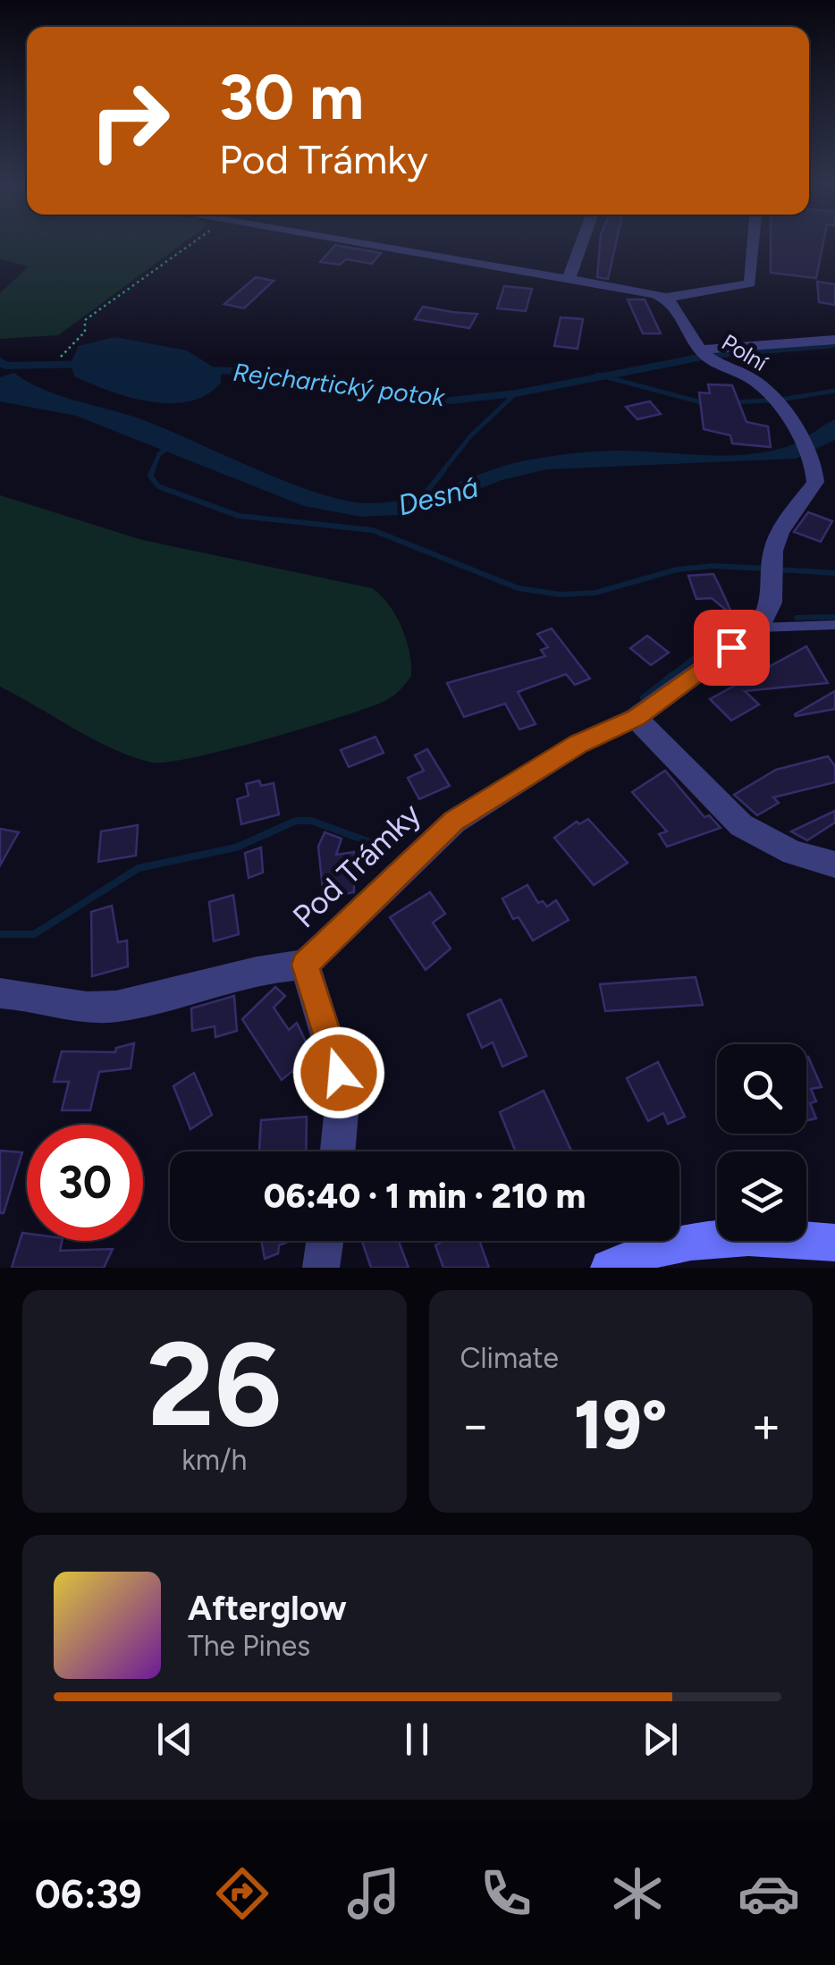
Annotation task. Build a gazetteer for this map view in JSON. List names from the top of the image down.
{
  "streets": {
    "street": ["Polní", "Pod Trámky"]
  },
  "crossings": [
    ["Polní", "Pod Trámky"]
  ],
  "water": ["Rejchartický potok", "Desná"],
  "page": {
    "turn": ["30 m", "Pod Trámky"],
    "limit": "30",
    "trip": "06:40 · 1 min · 210 m",
    "tile": [
      ["26", "km/h"],
      "Climate"
    ],
    "heat": ["−", "19°", "+"],
    "song": ["Afterglow", "The Pines"],
    "tabs": "06:39"
  }
}
